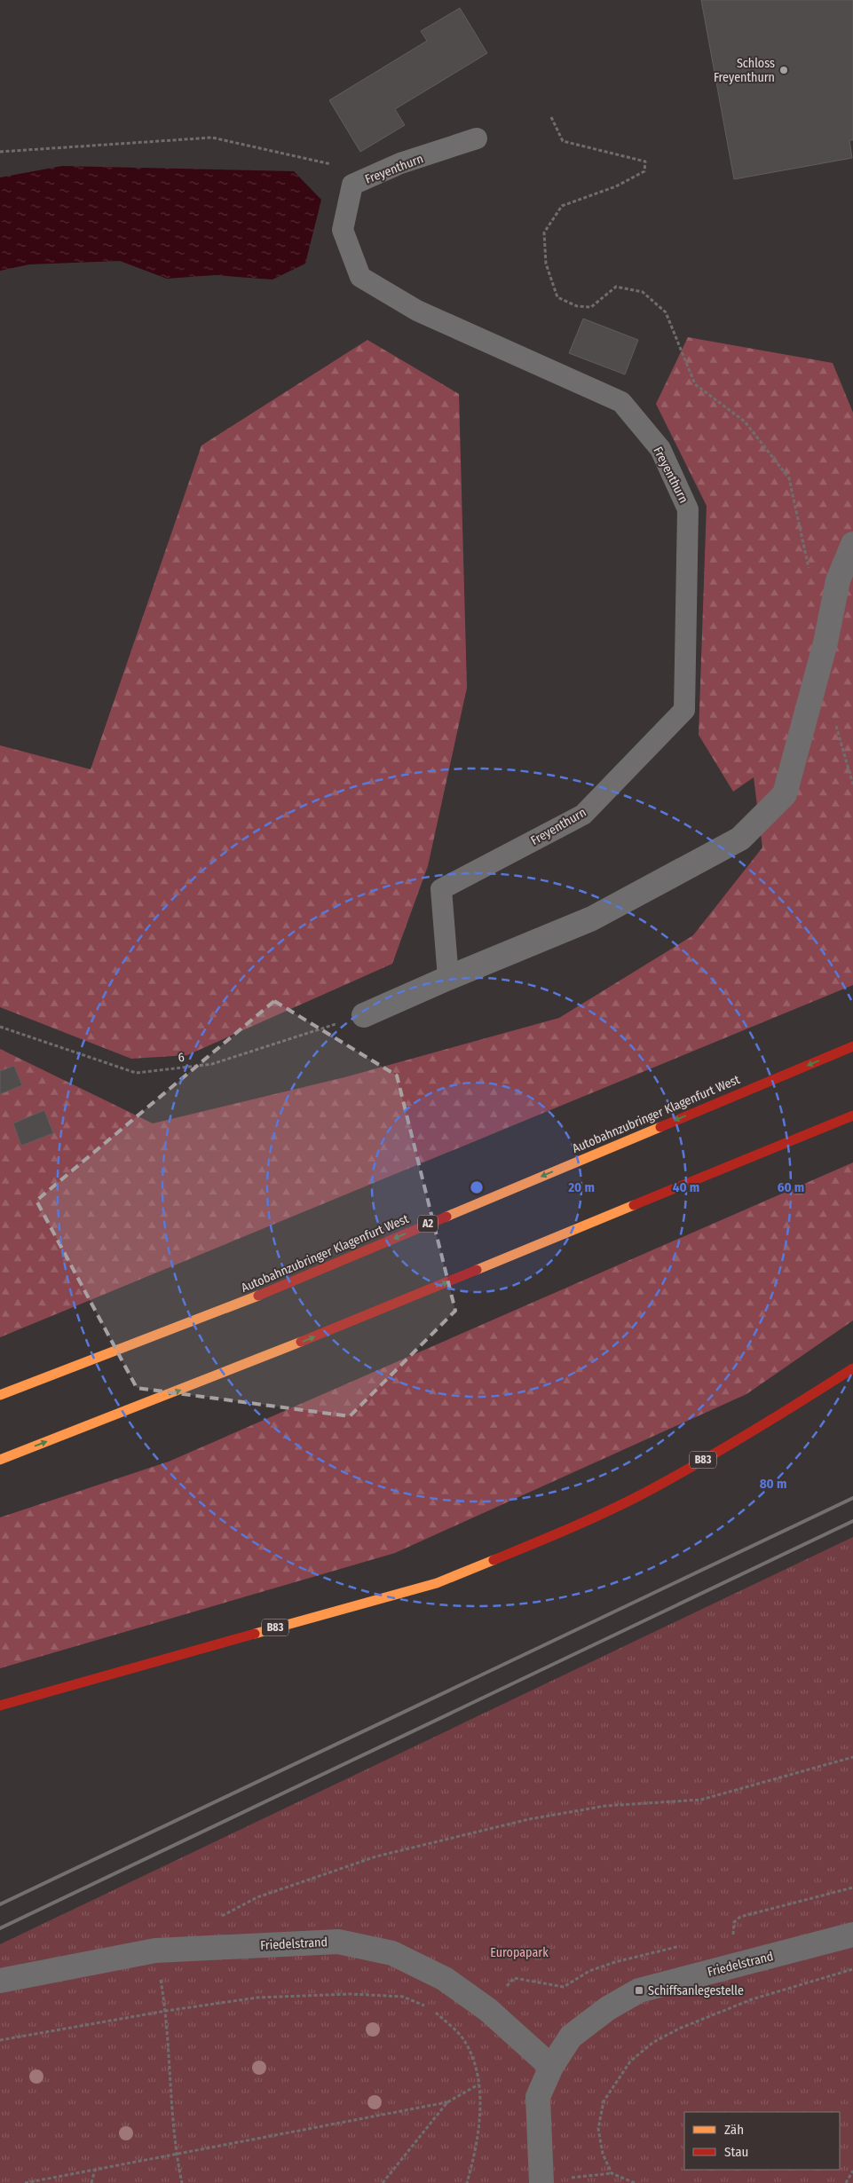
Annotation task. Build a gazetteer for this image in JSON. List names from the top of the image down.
{
  "streets": {
    "main road": ["Autobahnzubringer Klagenfurt West", "A2", "B83"],
    "street": ["Friedelstrand"],
    "lane": ["Freyenthurn"],
    "path": ["6"]
  },
  "parks": ["Europapark"],
  "places": {
    "other": ["Schloss Freyenthurn"],
    "transit": ["Schiffsanlegestelle"]
  },
  "legend": ["Zäh", "Stau"],
  "rings": [
    "20 m",
    "40 m",
    "60 m",
    "80 m"
  ]
}
